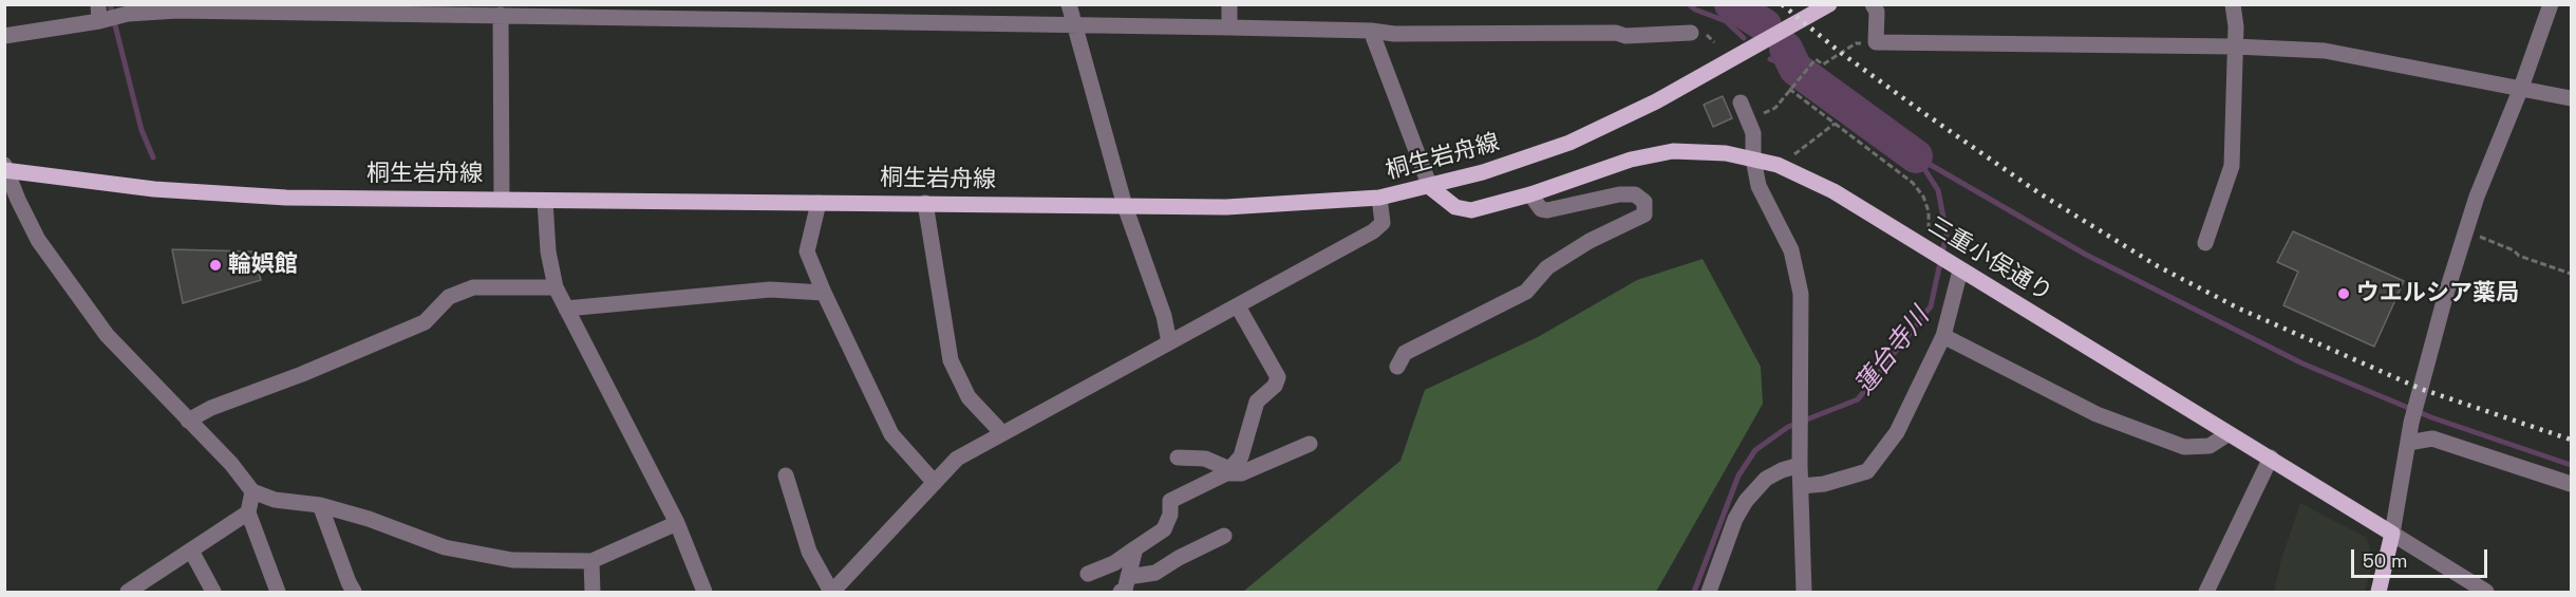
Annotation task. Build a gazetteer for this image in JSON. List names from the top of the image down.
{
  "streets": {
    "main road": ["桐生岩舟線", "三重小俣通り"]
  },
  "crossings": [
    ["桐生岩舟線", "三重小俣通り"]
  ],
  "water": ["蓮台寺川"],
  "places": ["輪娯館", "ウエルシア薬局"],
  "scale_bar": "50 m"
}
